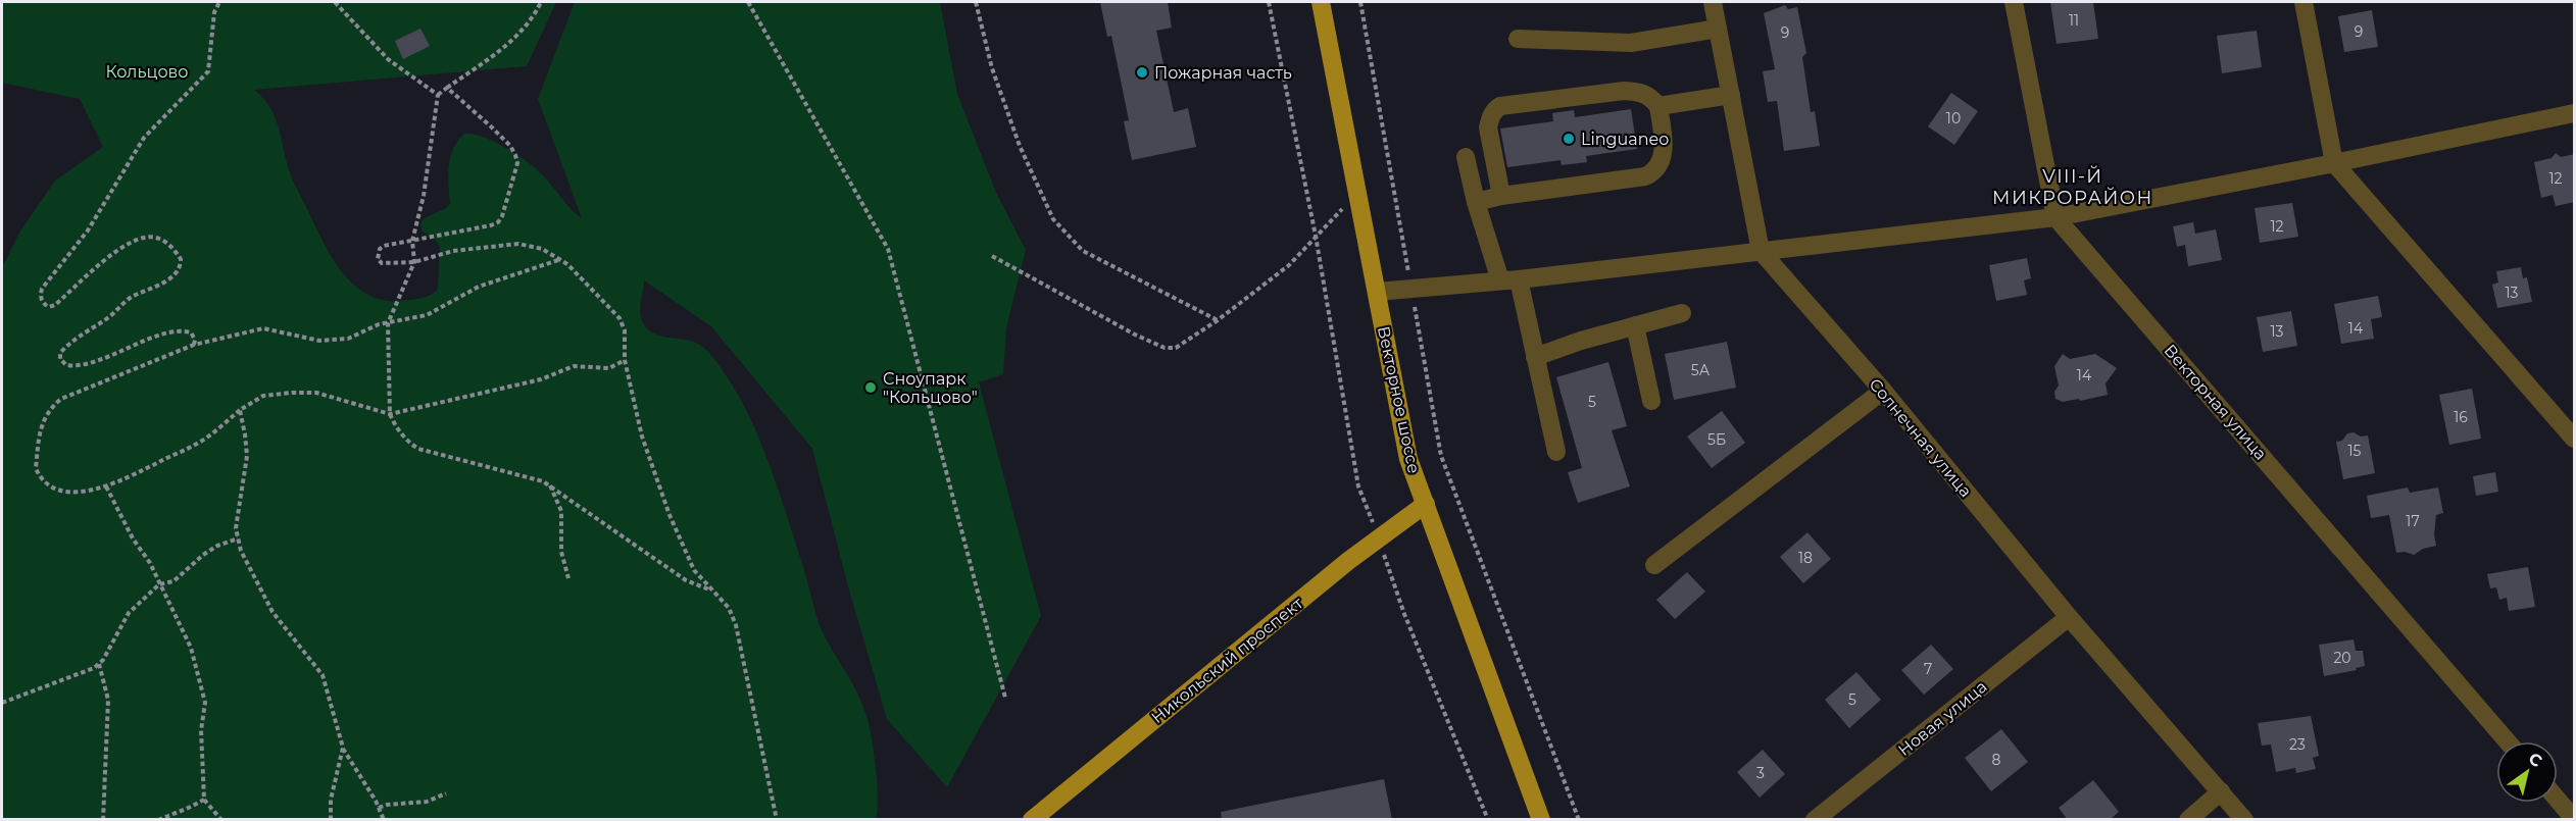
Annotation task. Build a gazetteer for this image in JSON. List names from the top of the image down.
{
  "streets": {
    "main road": ["Векторное шоссе", "Никольский проспект"],
    "street": ["Векторная улица", "Солнечная улица", "Новая улица"]
  },
  "crossings": [
    ["Векторное шоссе", "Никольский проспект"],
    ["Солнечная улица", "Новая улица"]
  ],
  "districts": ["VIII-Й МИКРОРАЙОН"],
  "parks": ["Кольцово"],
  "places": ["Пожарная часть", "Linguaneo", "Сноупарк \"Кольцово\""],
  "house_numbers": [
    "11",
    "9",
    "9",
    "10",
    "12",
    "12",
    "13",
    "14",
    "13",
    "5А",
    "14",
    "5",
    "16",
    "5Б",
    "15",
    "17",
    "18",
    "20",
    "7",
    "5",
    "23",
    "8",
    "3"
  ],
  "north": "top right"
}
